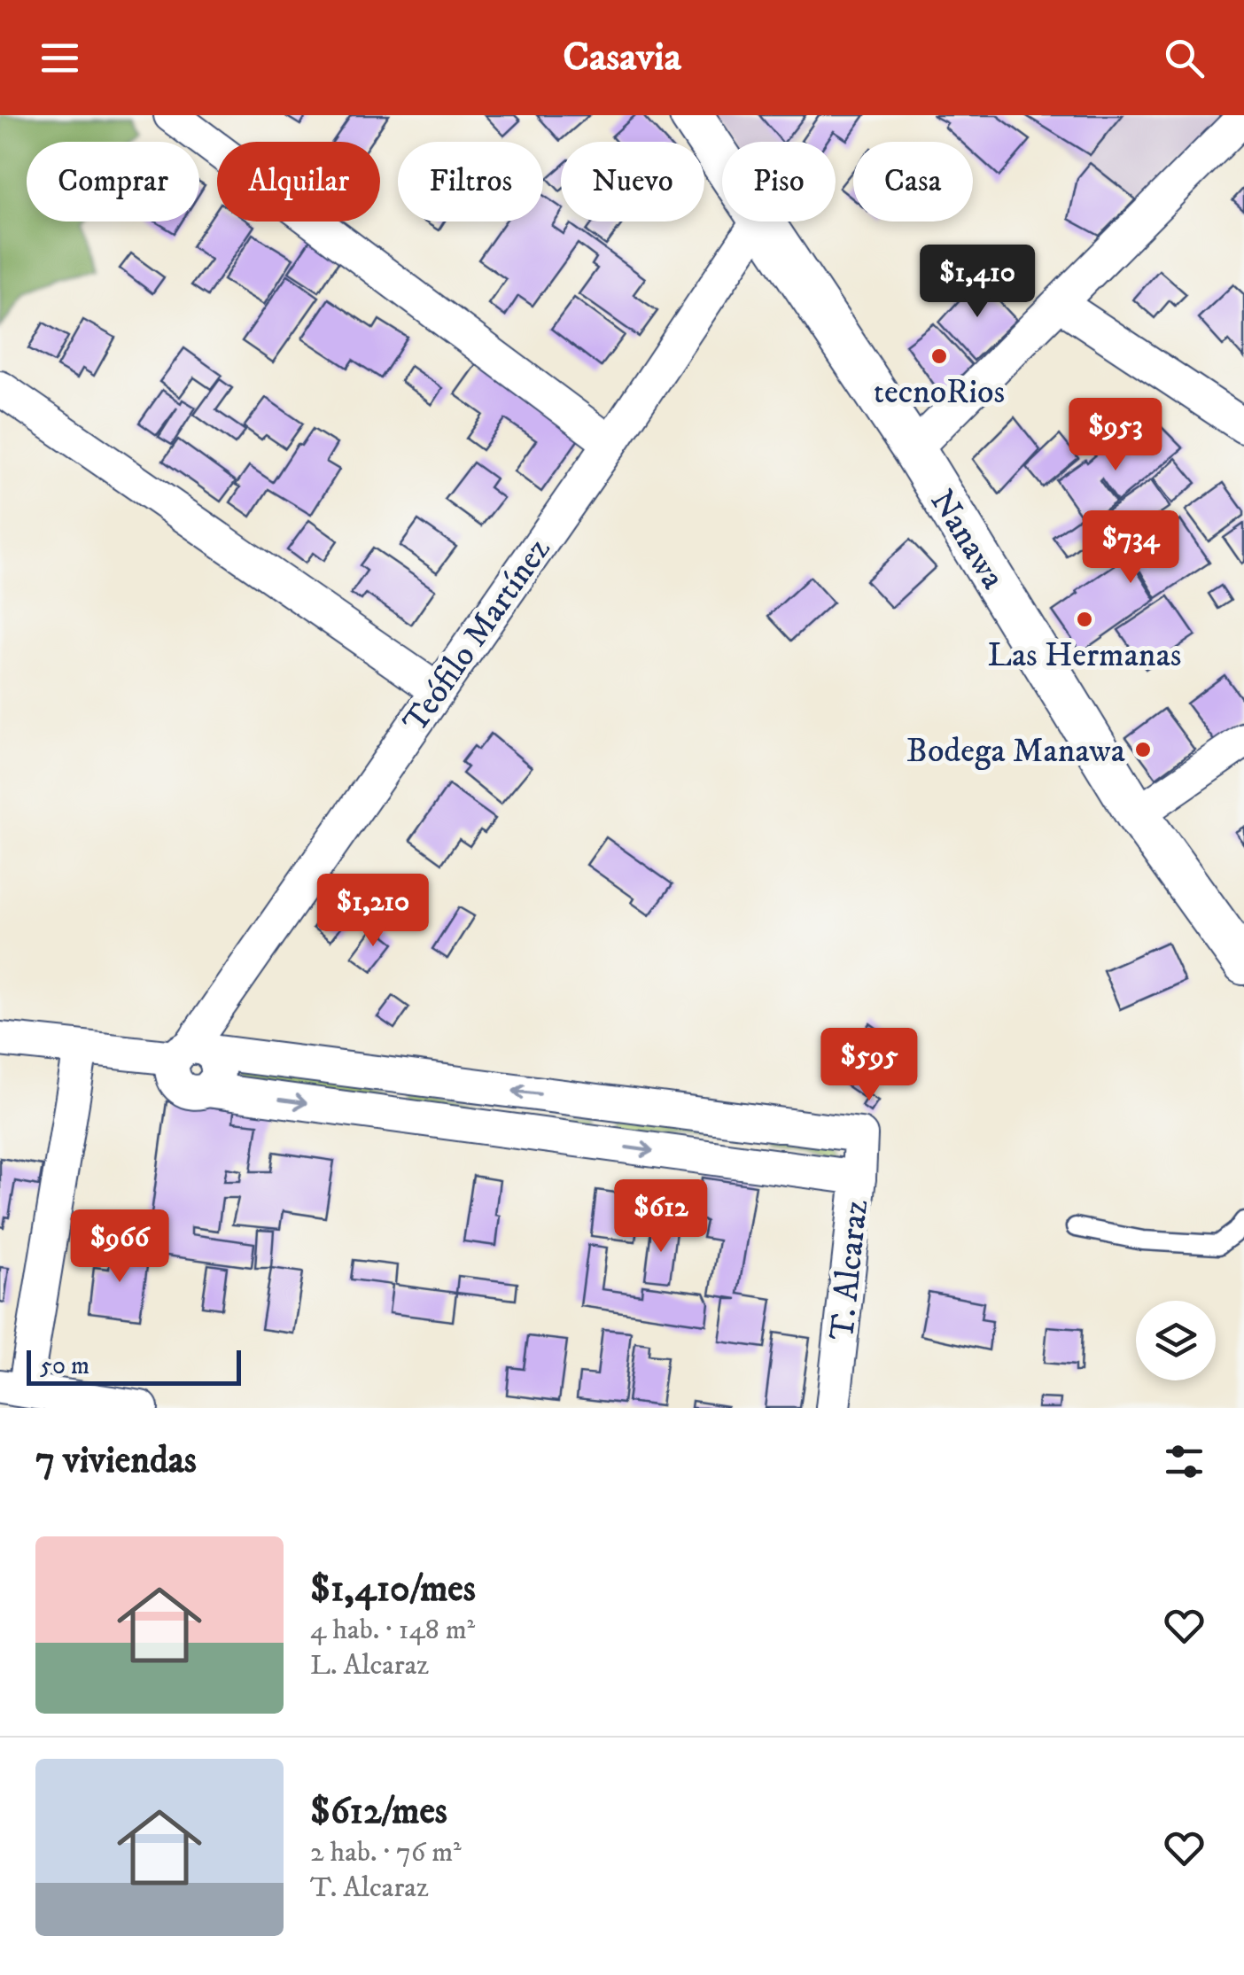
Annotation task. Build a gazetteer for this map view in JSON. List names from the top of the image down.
{
  "streets": {
    "street": ["Nanawa", "Teófilo Martínez", "T. Alcaraz"]
  },
  "places": ["tecnoRios", "Las Hermanas", "Bodega Manawa"],
  "scale_bar": "50 m",
  "page": {
    "header": "Casavia",
    "chip": [
      "Comprar",
      "Alquilar",
      "Filtros",
      "Nuevo",
      "Piso",
      "Casa"
    ],
    "price": [
      "$1,410",
      "$953",
      "$734",
      "$1,210",
      "$595",
      "$612",
      "$966"
    ],
    "scale": "50 m",
    "heading": "7 viviendas",
    "list": [
      {
        "name": "$1,410/mes",
        "note": "4 hab. · 148 m² · L. Alcaraz"
      },
      {
        "name": "$612/mes",
        "note": "2 hab. · 76 m² · T. Alcaraz"
      }
    ]
  }
}
